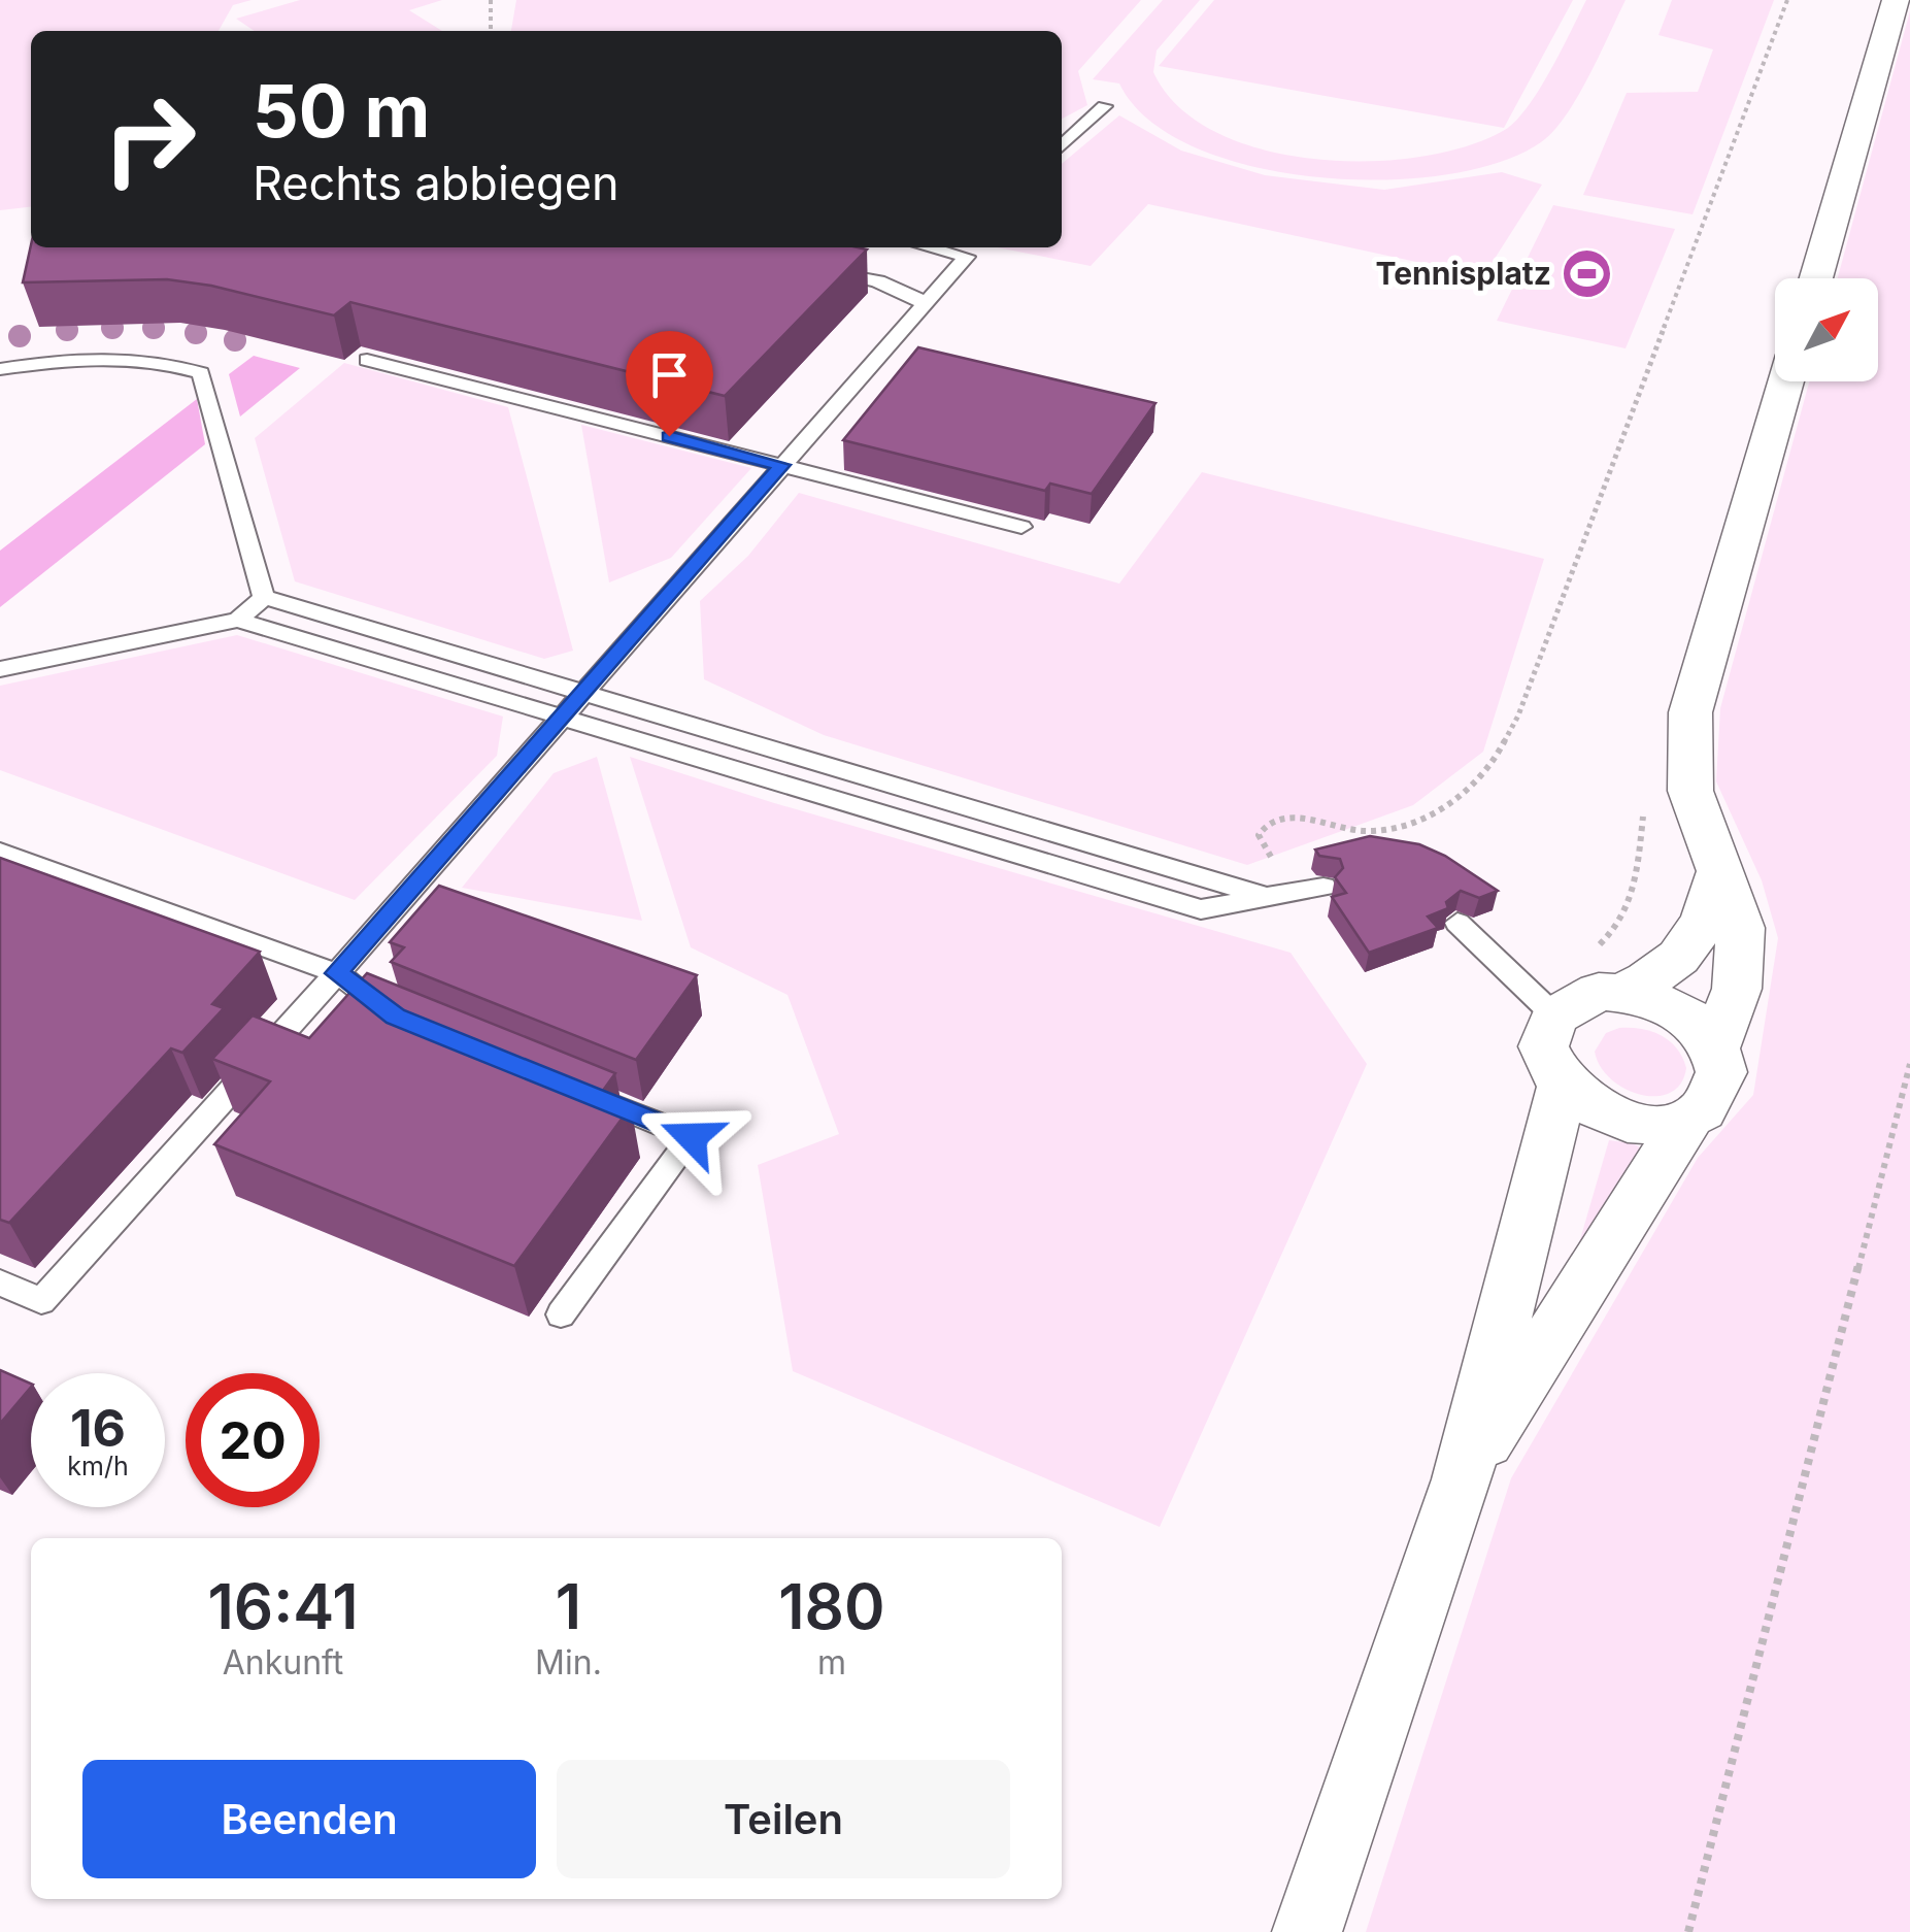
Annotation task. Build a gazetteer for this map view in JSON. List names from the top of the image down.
{
  "places": {
    "sports": ["Tennisplatz"]
  },
  "north": "top right",
  "page": {
    "turn": ["50 m", "Rechts abbiegen"],
    "speed": "16 km/h",
    "limit": "20",
    "eta": [
      "16:41",
      "Ankunft",
      "1",
      "Min.",
      "180",
      "m"
    ],
    "buttons": ["Beenden", "Teilen"]
  }
}
